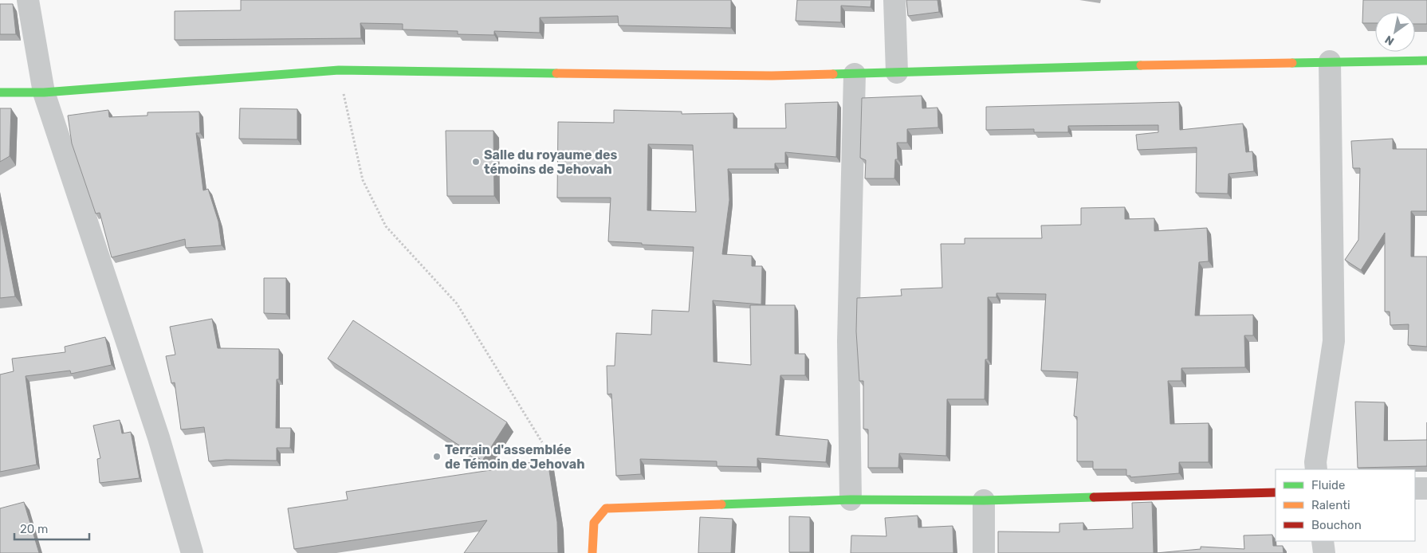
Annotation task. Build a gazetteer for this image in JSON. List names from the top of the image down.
{
  "places": ["Salle du royaume des témoins de Jehovah", "Terrain d'assemblée de Témoin de Jehovah"],
  "legend": ["Fluide", "Ralenti", "Bouchon"],
  "scale_bar": "20 m",
  "north": "bottom left"
}
